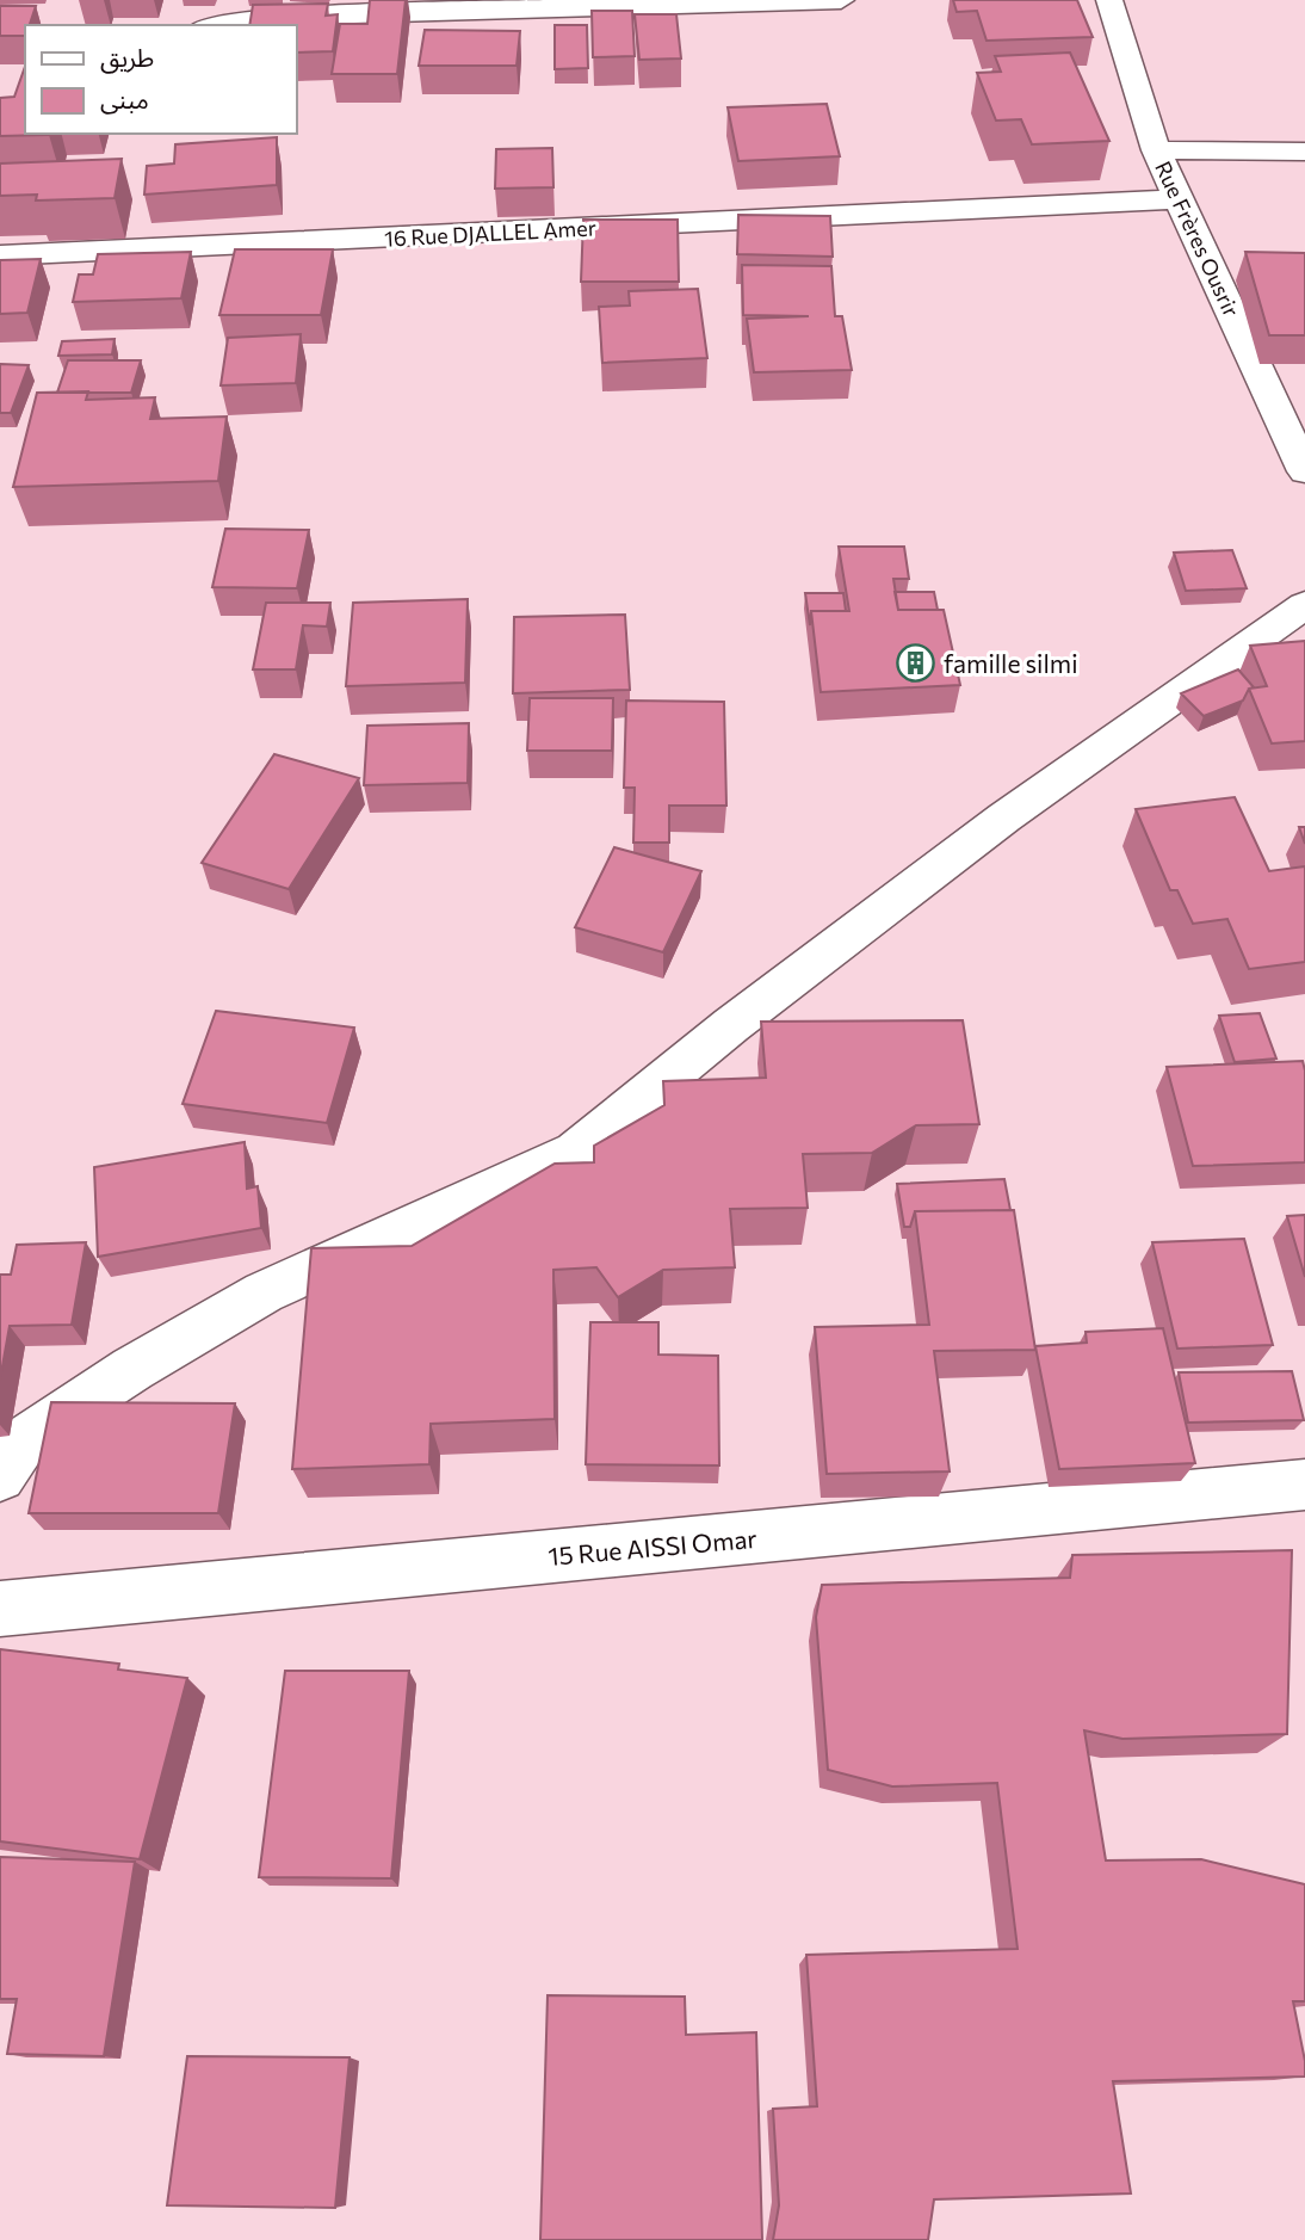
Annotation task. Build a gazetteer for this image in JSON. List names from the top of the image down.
{
  "streets": {
    "street": ["16 Rue DJALLEL Amer", "Rue Frères Ousrir", "15 Rue AISSI Omar"]
  },
  "crossings": [
    ["16 Rue DJALLEL Amer", "Rue Frères Ousrir"]
  ],
  "places": {
    "building": ["famille silmi"]
  },
  "legend": ["طريق", "مبنى"]
}
